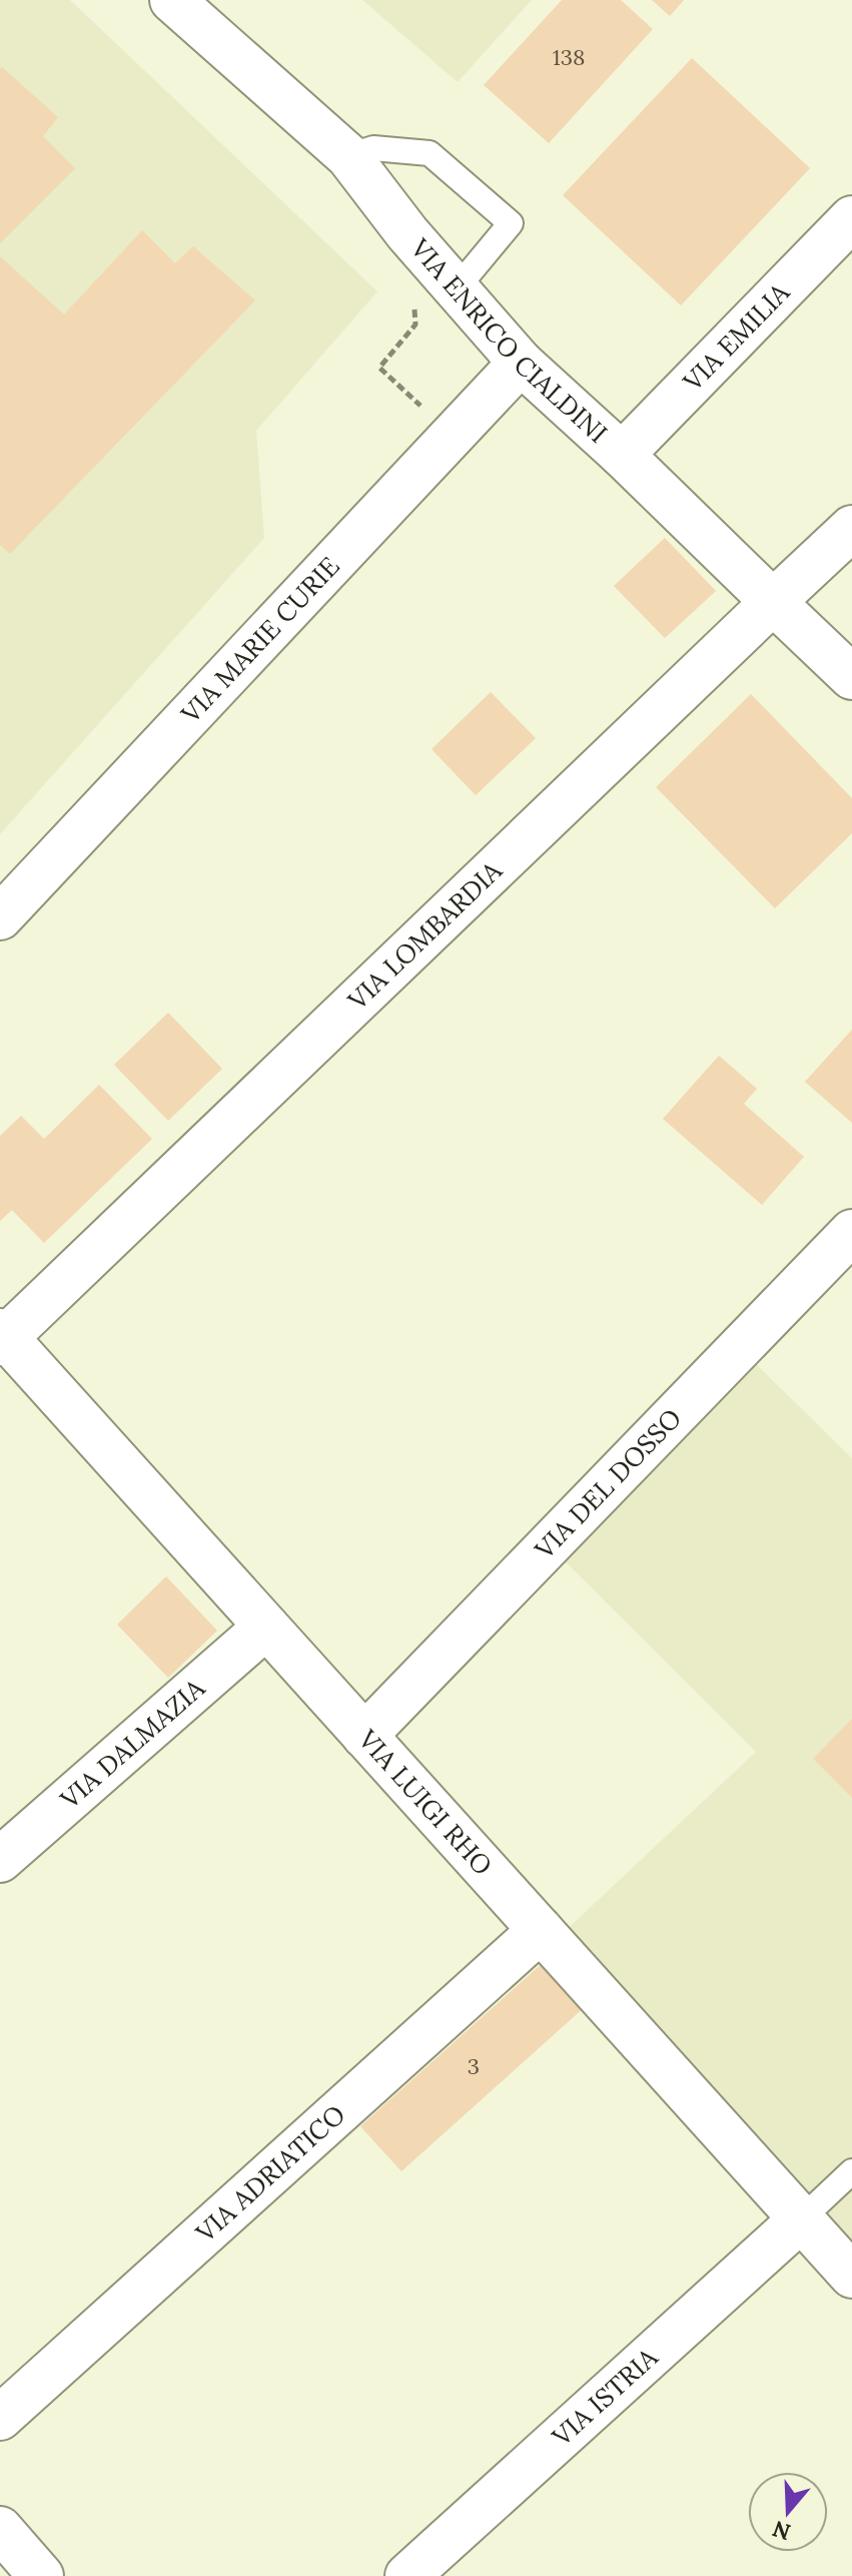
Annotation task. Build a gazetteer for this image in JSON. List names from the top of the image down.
{
  "streets": {
    "street": [
      "VIA EMILIA",
      "VIA ENRICO CIALDINI",
      "VIA MARIE CURIE",
      "VIA LOMBARDIA",
      "VIA DEL DOSSO",
      "VIA DALMAZIA",
      "VIA LUIGI RHO",
      "VIA ADRIATICO",
      "VIA ISTRIA"
    ]
  },
  "crossings": [
    ["VIA EMILIA", "VIA ENRICO CIALDINI"],
    ["VIA ENRICO CIALDINI", "VIA MARIE CURIE"],
    ["VIA ENRICO CIALDINI", "VIA LOMBARDIA"],
    ["VIA LOMBARDIA", "VIA LUIGI RHO"],
    ["VIA DEL DOSSO", "VIA LUIGI RHO"],
    ["VIA DALMAZIA", "VIA LUIGI RHO"],
    ["VIA LUIGI RHO", "VIA ADRIATICO"],
    ["VIA LUIGI RHO", "VIA ISTRIA"]
  ],
  "house_numbers": ["138", "3"],
  "north": "bottom"
}
